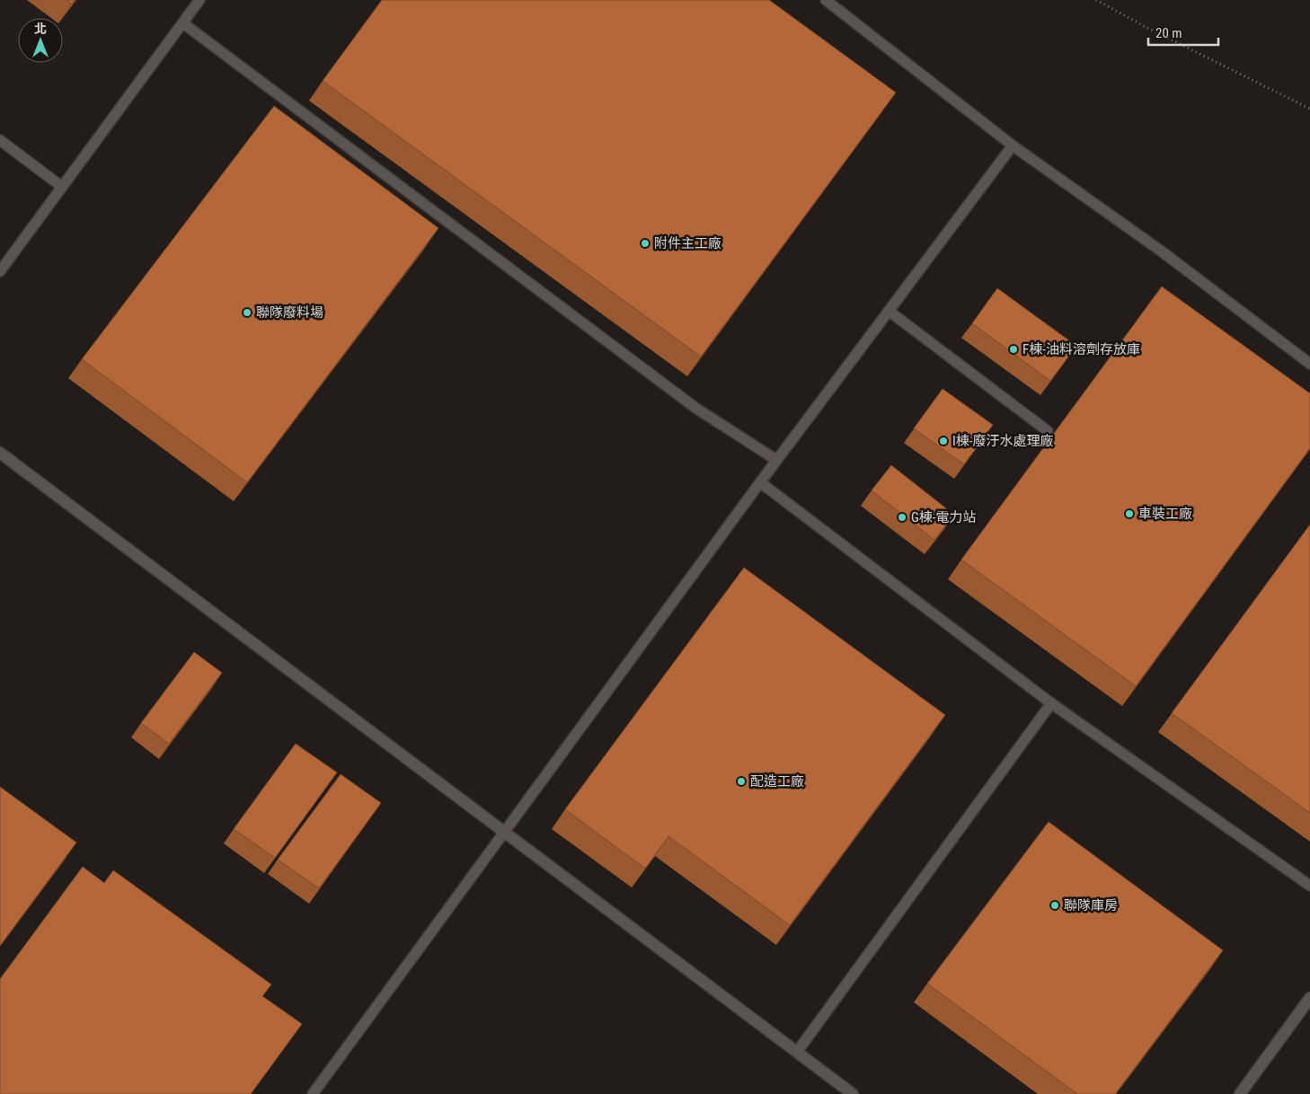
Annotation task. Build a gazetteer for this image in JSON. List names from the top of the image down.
{
  "places": [
    "附件主工廠",
    "聯隊廢料場",
    "F棟-油料溶劑存放庫",
    "I棟-廢汙水處理廠",
    "車裝工廠",
    "G棟-電力站",
    "配造工廠",
    "聯隊庫房"
  ],
  "scale_bar": "20 m",
  "north": "top"
}
